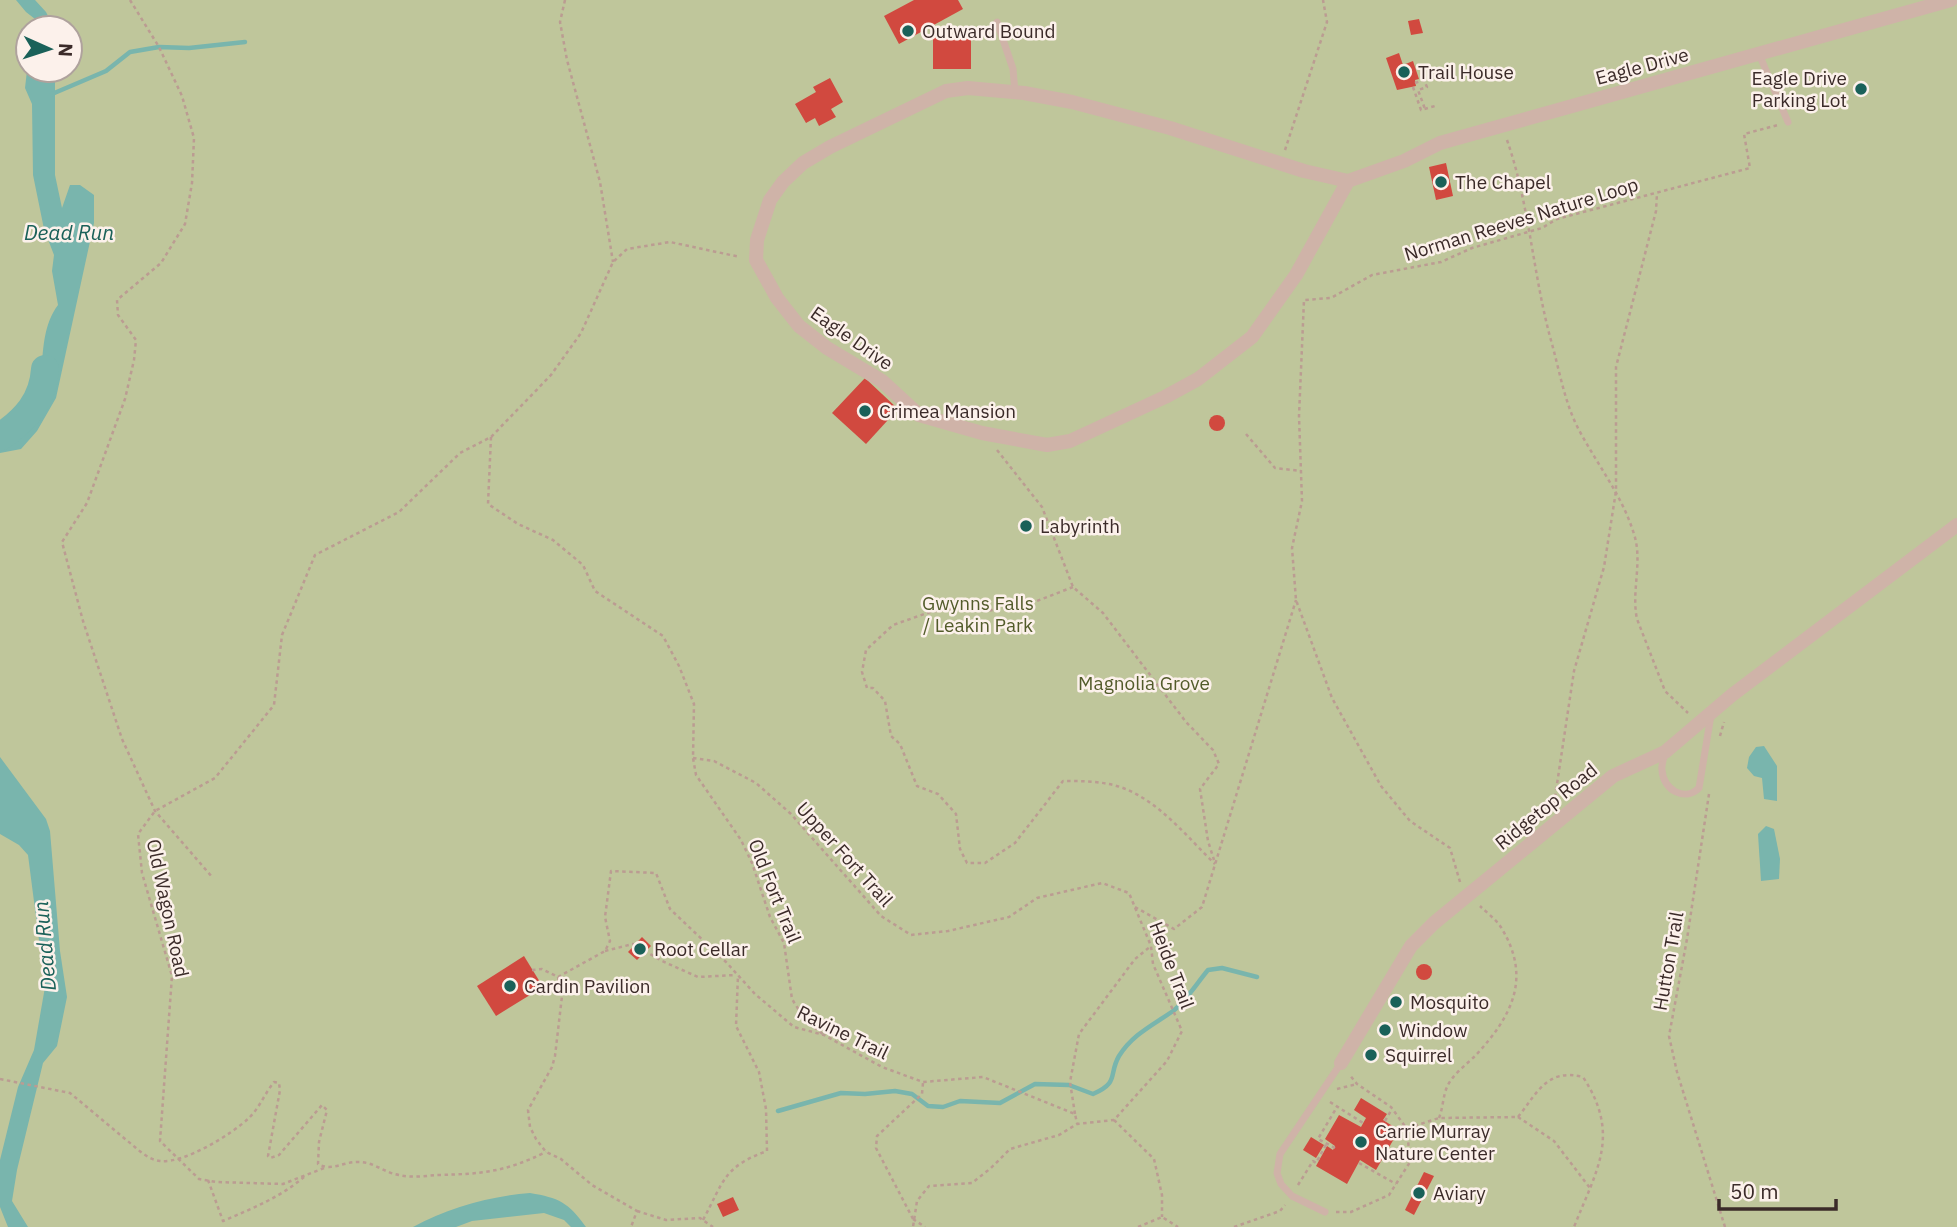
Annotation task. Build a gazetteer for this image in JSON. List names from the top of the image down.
{
  "streets": {
    "street": ["Eagle Drive", "Ridgetop Road"],
    "path": [
      "Norman Reeves Nature Loop",
      "Upper Fort Trail",
      "Old Fort Trail",
      "Old Wagon Road",
      "Hutton Trail",
      "Heide Trail",
      "Ravine Trail"
    ]
  },
  "crossings": [
    ["Norman Reeves Nature Loop", "Ridgetop Road"],
    ["Norman Reeves Nature Loop", "Heide Trail"],
    ["Upper Fort Trail", "Old Fort Trail"],
    ["Upper Fort Trail", "Heide Trail"],
    ["Old Fort Trail", "Old Wagon Road"],
    ["Old Fort Trail", "Ravine Trail"]
  ],
  "water": ["Dead Run"],
  "parks": ["Gwynns Falls / Leakin Park", "Magnolia Grove"],
  "places": [
    "Outward Bound",
    "Trail House",
    "Eagle Drive Parking Lot",
    "The Chapel",
    "Crimea Mansion",
    "Labyrinth",
    "Root Cellar",
    "Cardin Pavilion",
    "Mosquito",
    "Window",
    "Squirrel",
    "Carrie Murray Nature Center",
    "Aviary"
  ],
  "scale_bar": "50 m",
  "north": "right"
}
